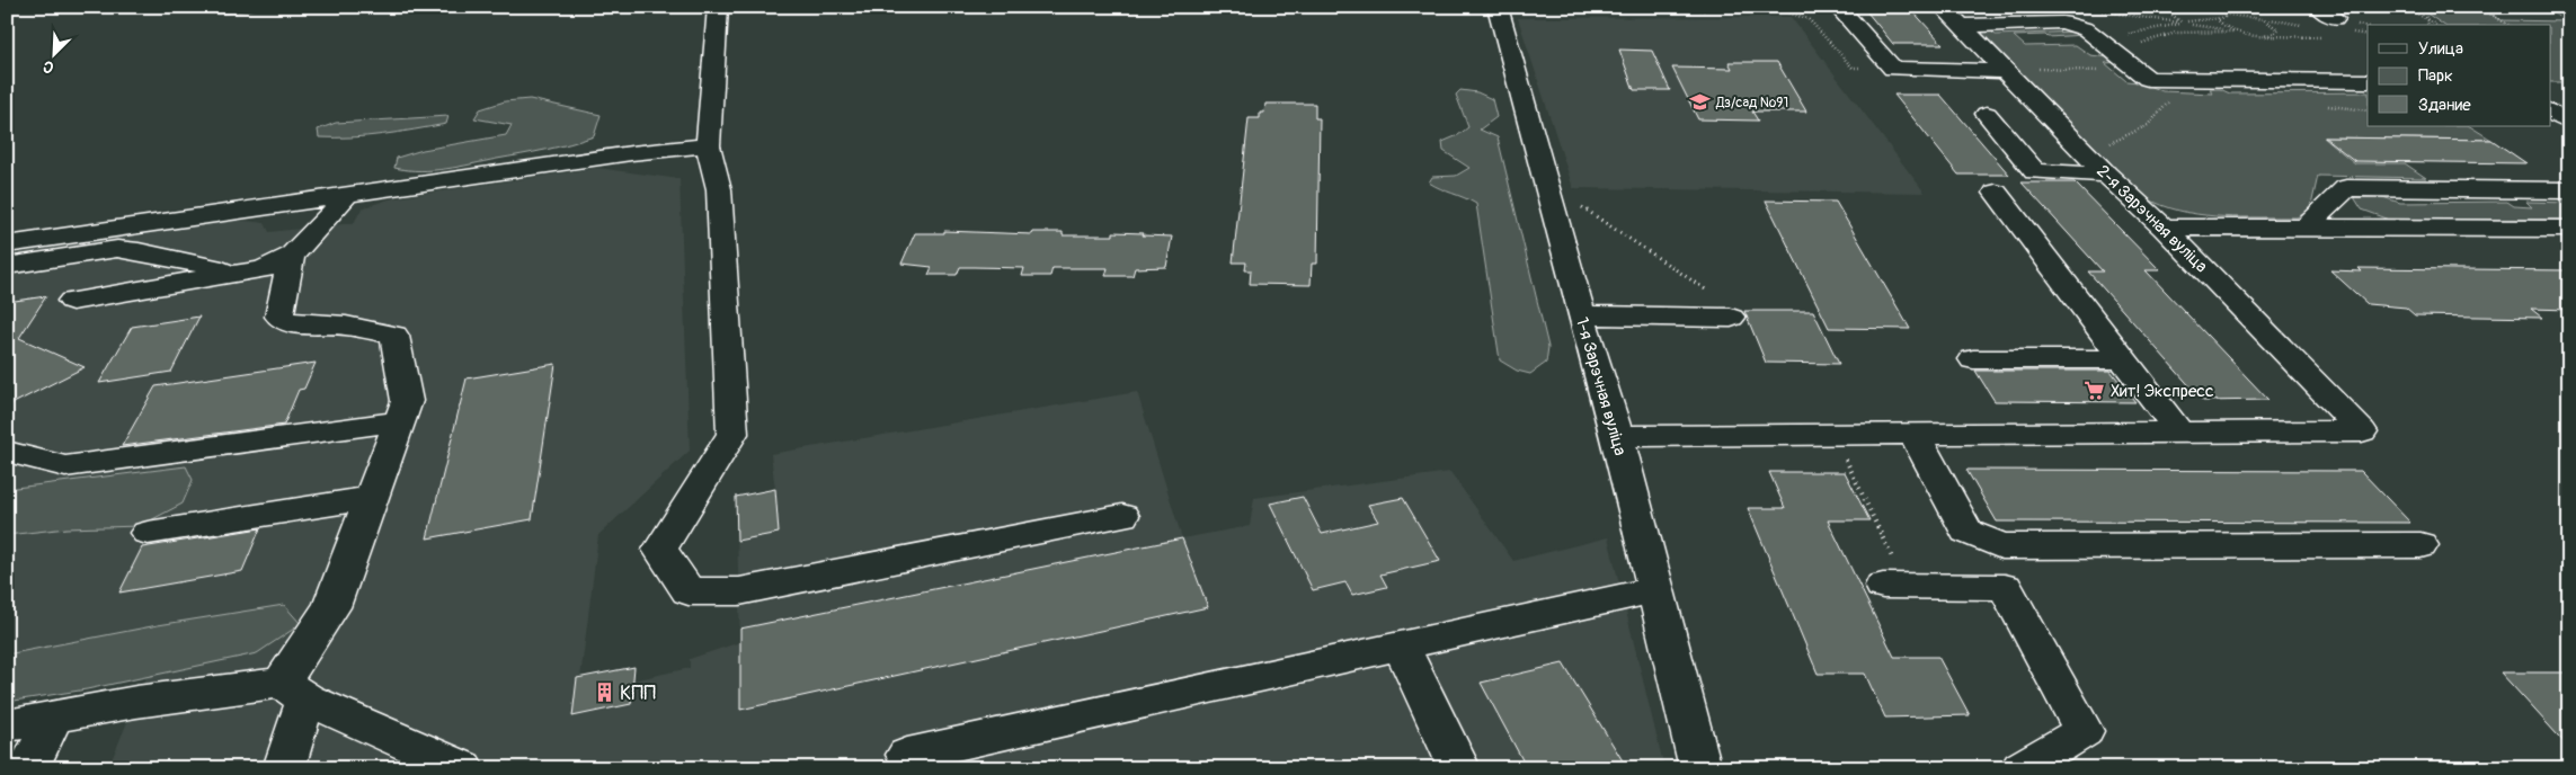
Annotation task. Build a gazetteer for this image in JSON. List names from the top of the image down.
{
  "streets": {
    "street": ["2-я Зарэчная вуліца", "1-я Зарэчная вуліца"]
  },
  "places": {
    "school or university": ["Дз/сад №91"],
    "supermarket": ["Хит! Экспресс"],
    "building": ["КПП"]
  },
  "legend": ["Улица", "Парк", "Здание"],
  "north": "bottom left"
}
